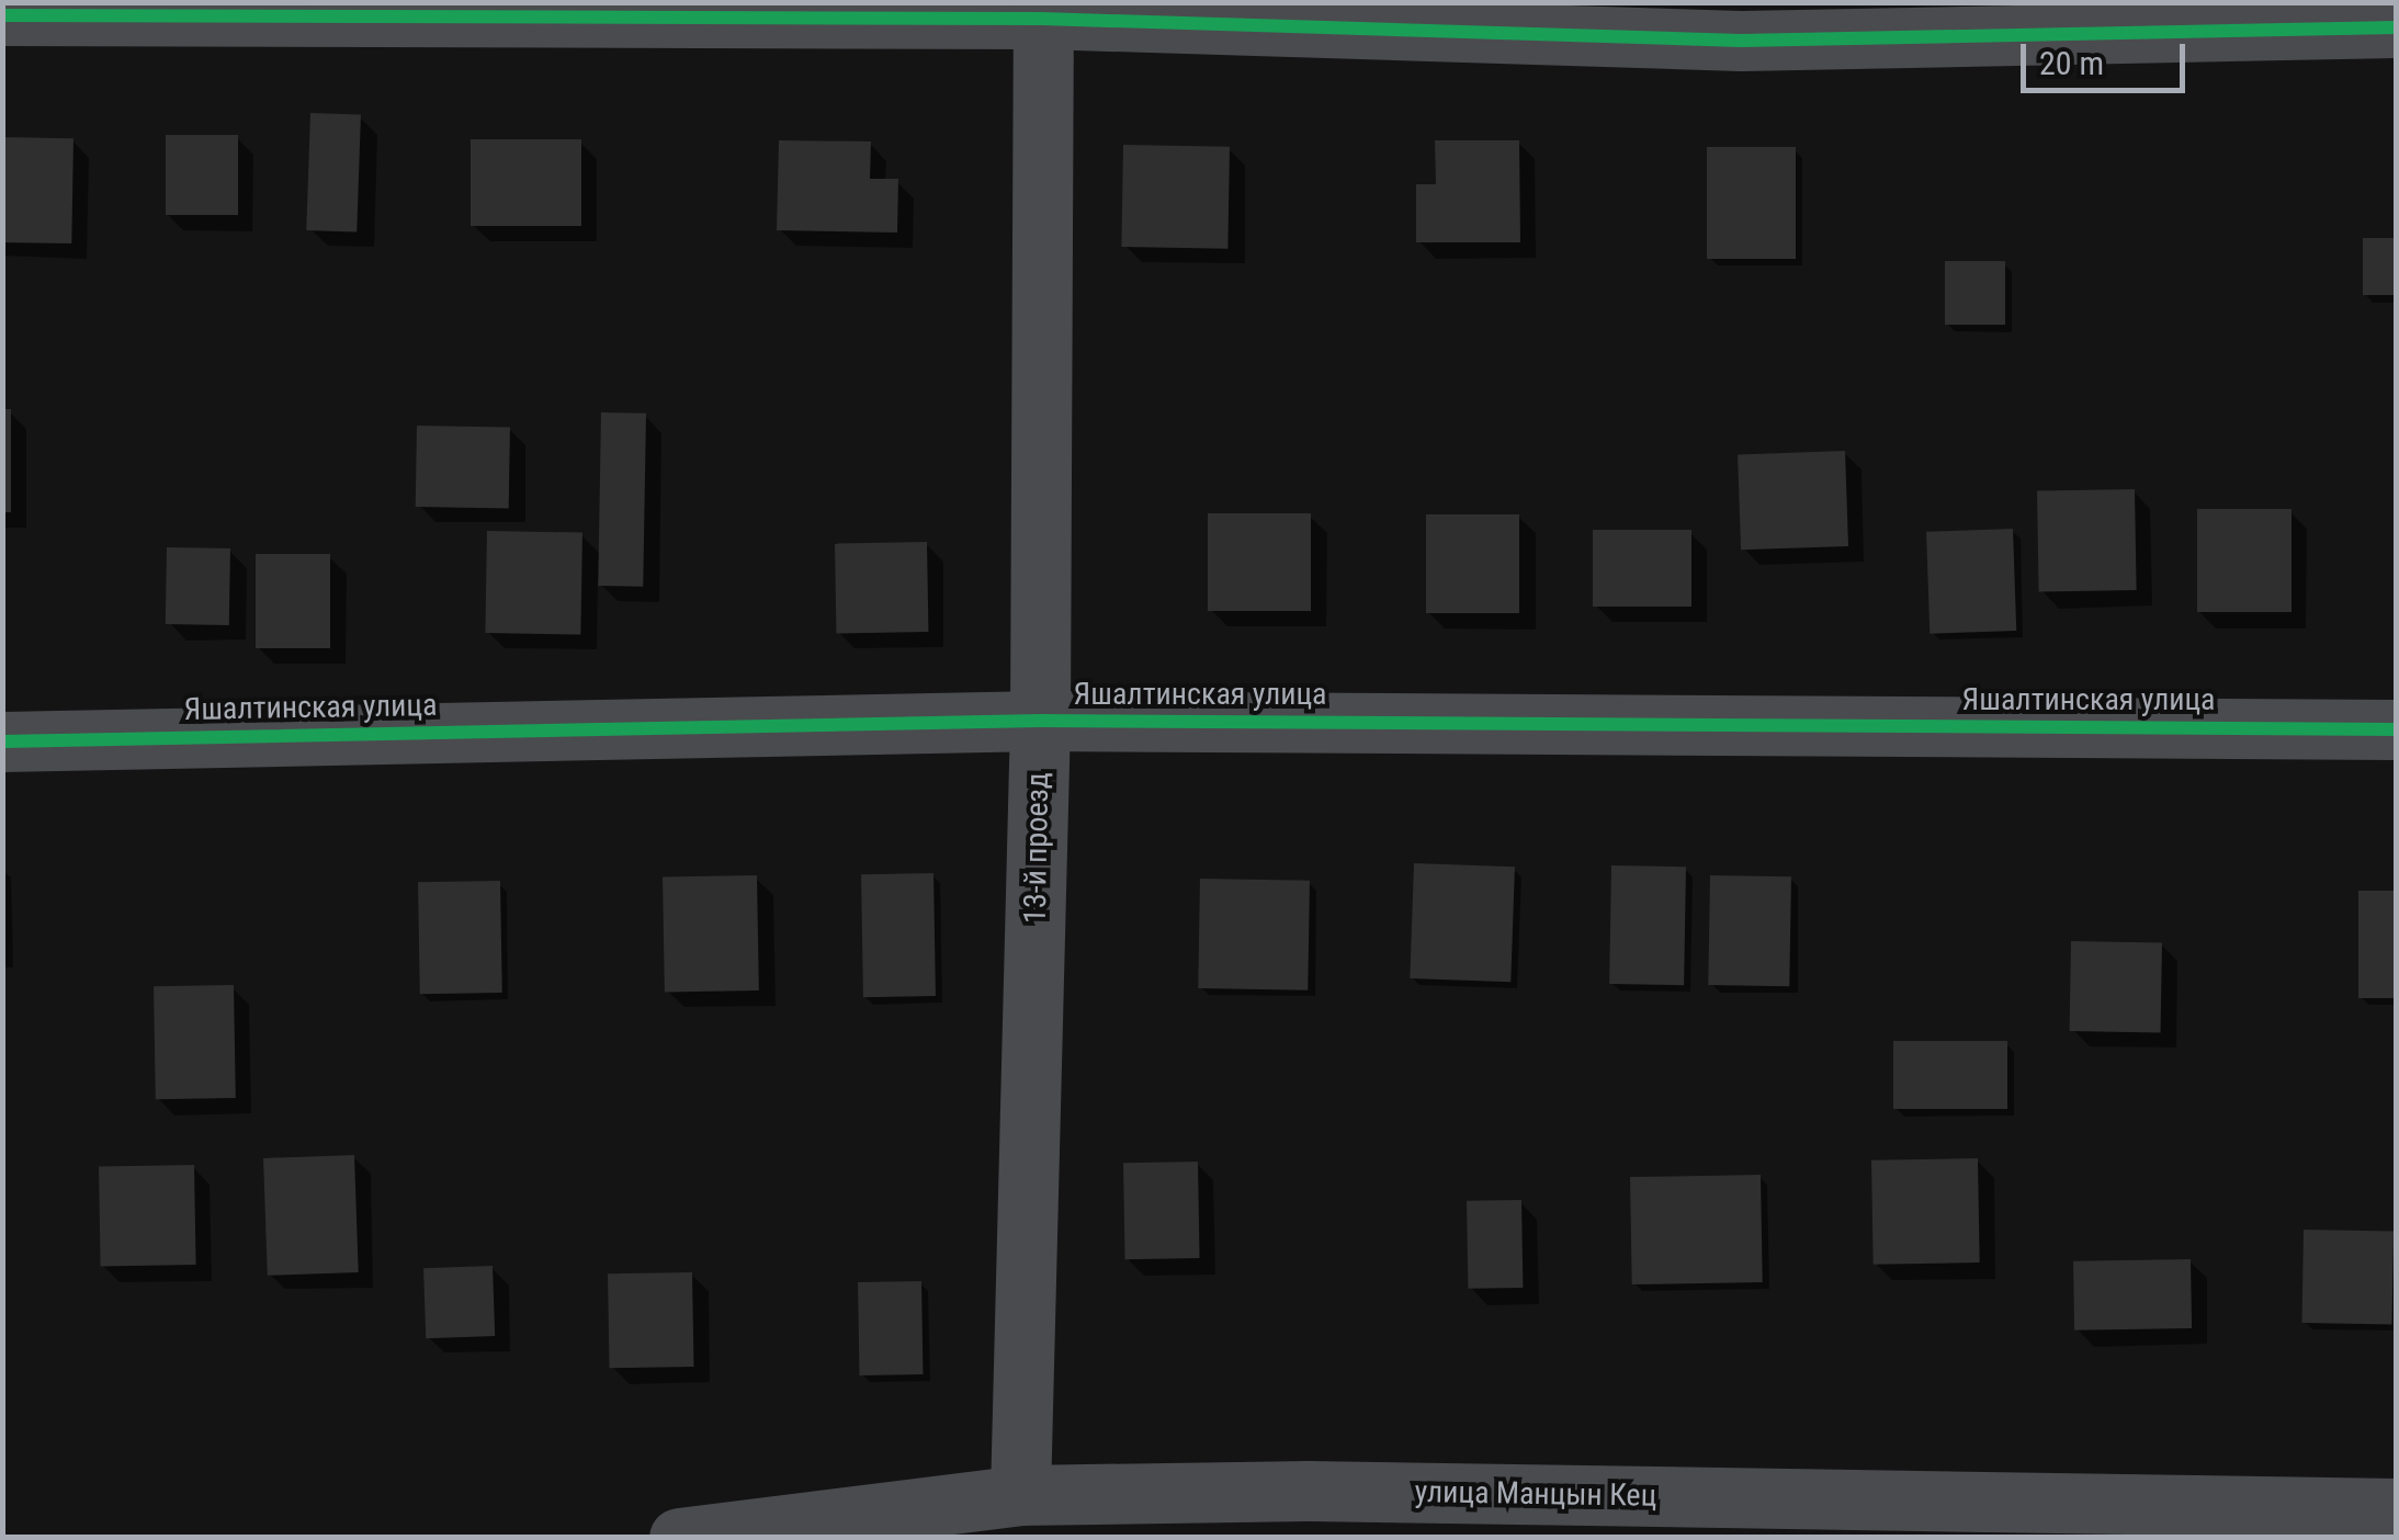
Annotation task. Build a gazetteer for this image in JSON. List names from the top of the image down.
{
  "streets": {
    "street": ["Яшалтинская улица", "13-й проезд", "улица Манцын Кец"]
  },
  "crossings": [
    ["Яшалтинская улица", "13-й проезд"],
    ["13-й проезд", "улица Манцын Кец"]
  ],
  "scale_bar": "20 m"
}
